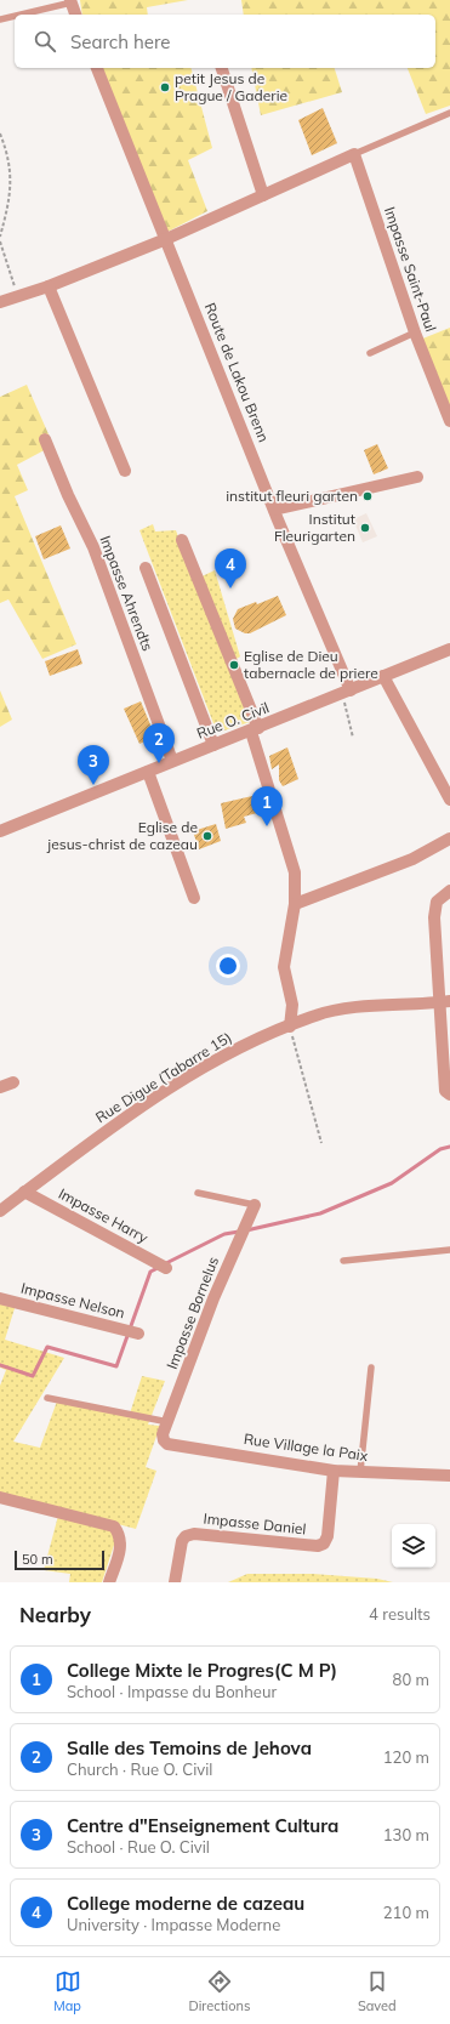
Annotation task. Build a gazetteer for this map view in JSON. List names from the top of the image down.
{
  "streets": {
    "street": [
      "Impasse Saint-Paul",
      "Route de Lakou Brenn",
      "Impasse Ahrendts",
      "Rue O. Civil",
      "Rue Digue (Tabarre 15)",
      "Impasse Harry",
      "Impasse Nelson",
      "Impasse Bornelus",
      "Rue Village la Paix",
      "Impasse Daniel"
    ]
  },
  "crossings": [
    ["Route de Lakou Brenn", "Rue O. Civil"],
    ["Impasse Ahrendts", "Rue O. Civil"],
    ["Rue Digue (Tabarre 15)", "Impasse Harry"],
    ["Impasse Bornelus", "Rue Village la Paix"],
    ["Rue Village la Paix", "Impasse Daniel"]
  ],
  "places": [
    "petit Jesus de Prague / Gaderie",
    "institut fleuri garten",
    "Institut Fleurigarten",
    "Eglise de Dieu tabernacle de priere",
    "Eglise de jesus-christ de cazeau"
  ],
  "scale_bar": "50 m",
  "page": {
    "search": "Search here",
    "pins": [
      "4",
      "2",
      "3",
      "1"
    ],
    "scale": "50 m",
    "heading": ["Nearby", "4 results"],
    "list": [
      {
        "mark": "1",
        "name": "College Mixte le Progres(C M P)",
        "note": "School · Impasse du Bonheur",
        "value": "80 m"
      },
      {
        "mark": "2",
        "name": "Salle des Temoins de Jehova",
        "note": "Church · Rue O. Civil",
        "value": "120 m"
      },
      {
        "mark": "3",
        "name": "Centre d\"Enseignement Cultura",
        "note": "School · Rue O. Civil",
        "value": "130 m"
      },
      {
        "mark": "4",
        "name": "College moderne de cazeau",
        "note": "University · Impasse Moderne",
        "value": "210 m"
      }
    ],
    "nav": ["Map", "Directions", "Saved"]
  }
}
